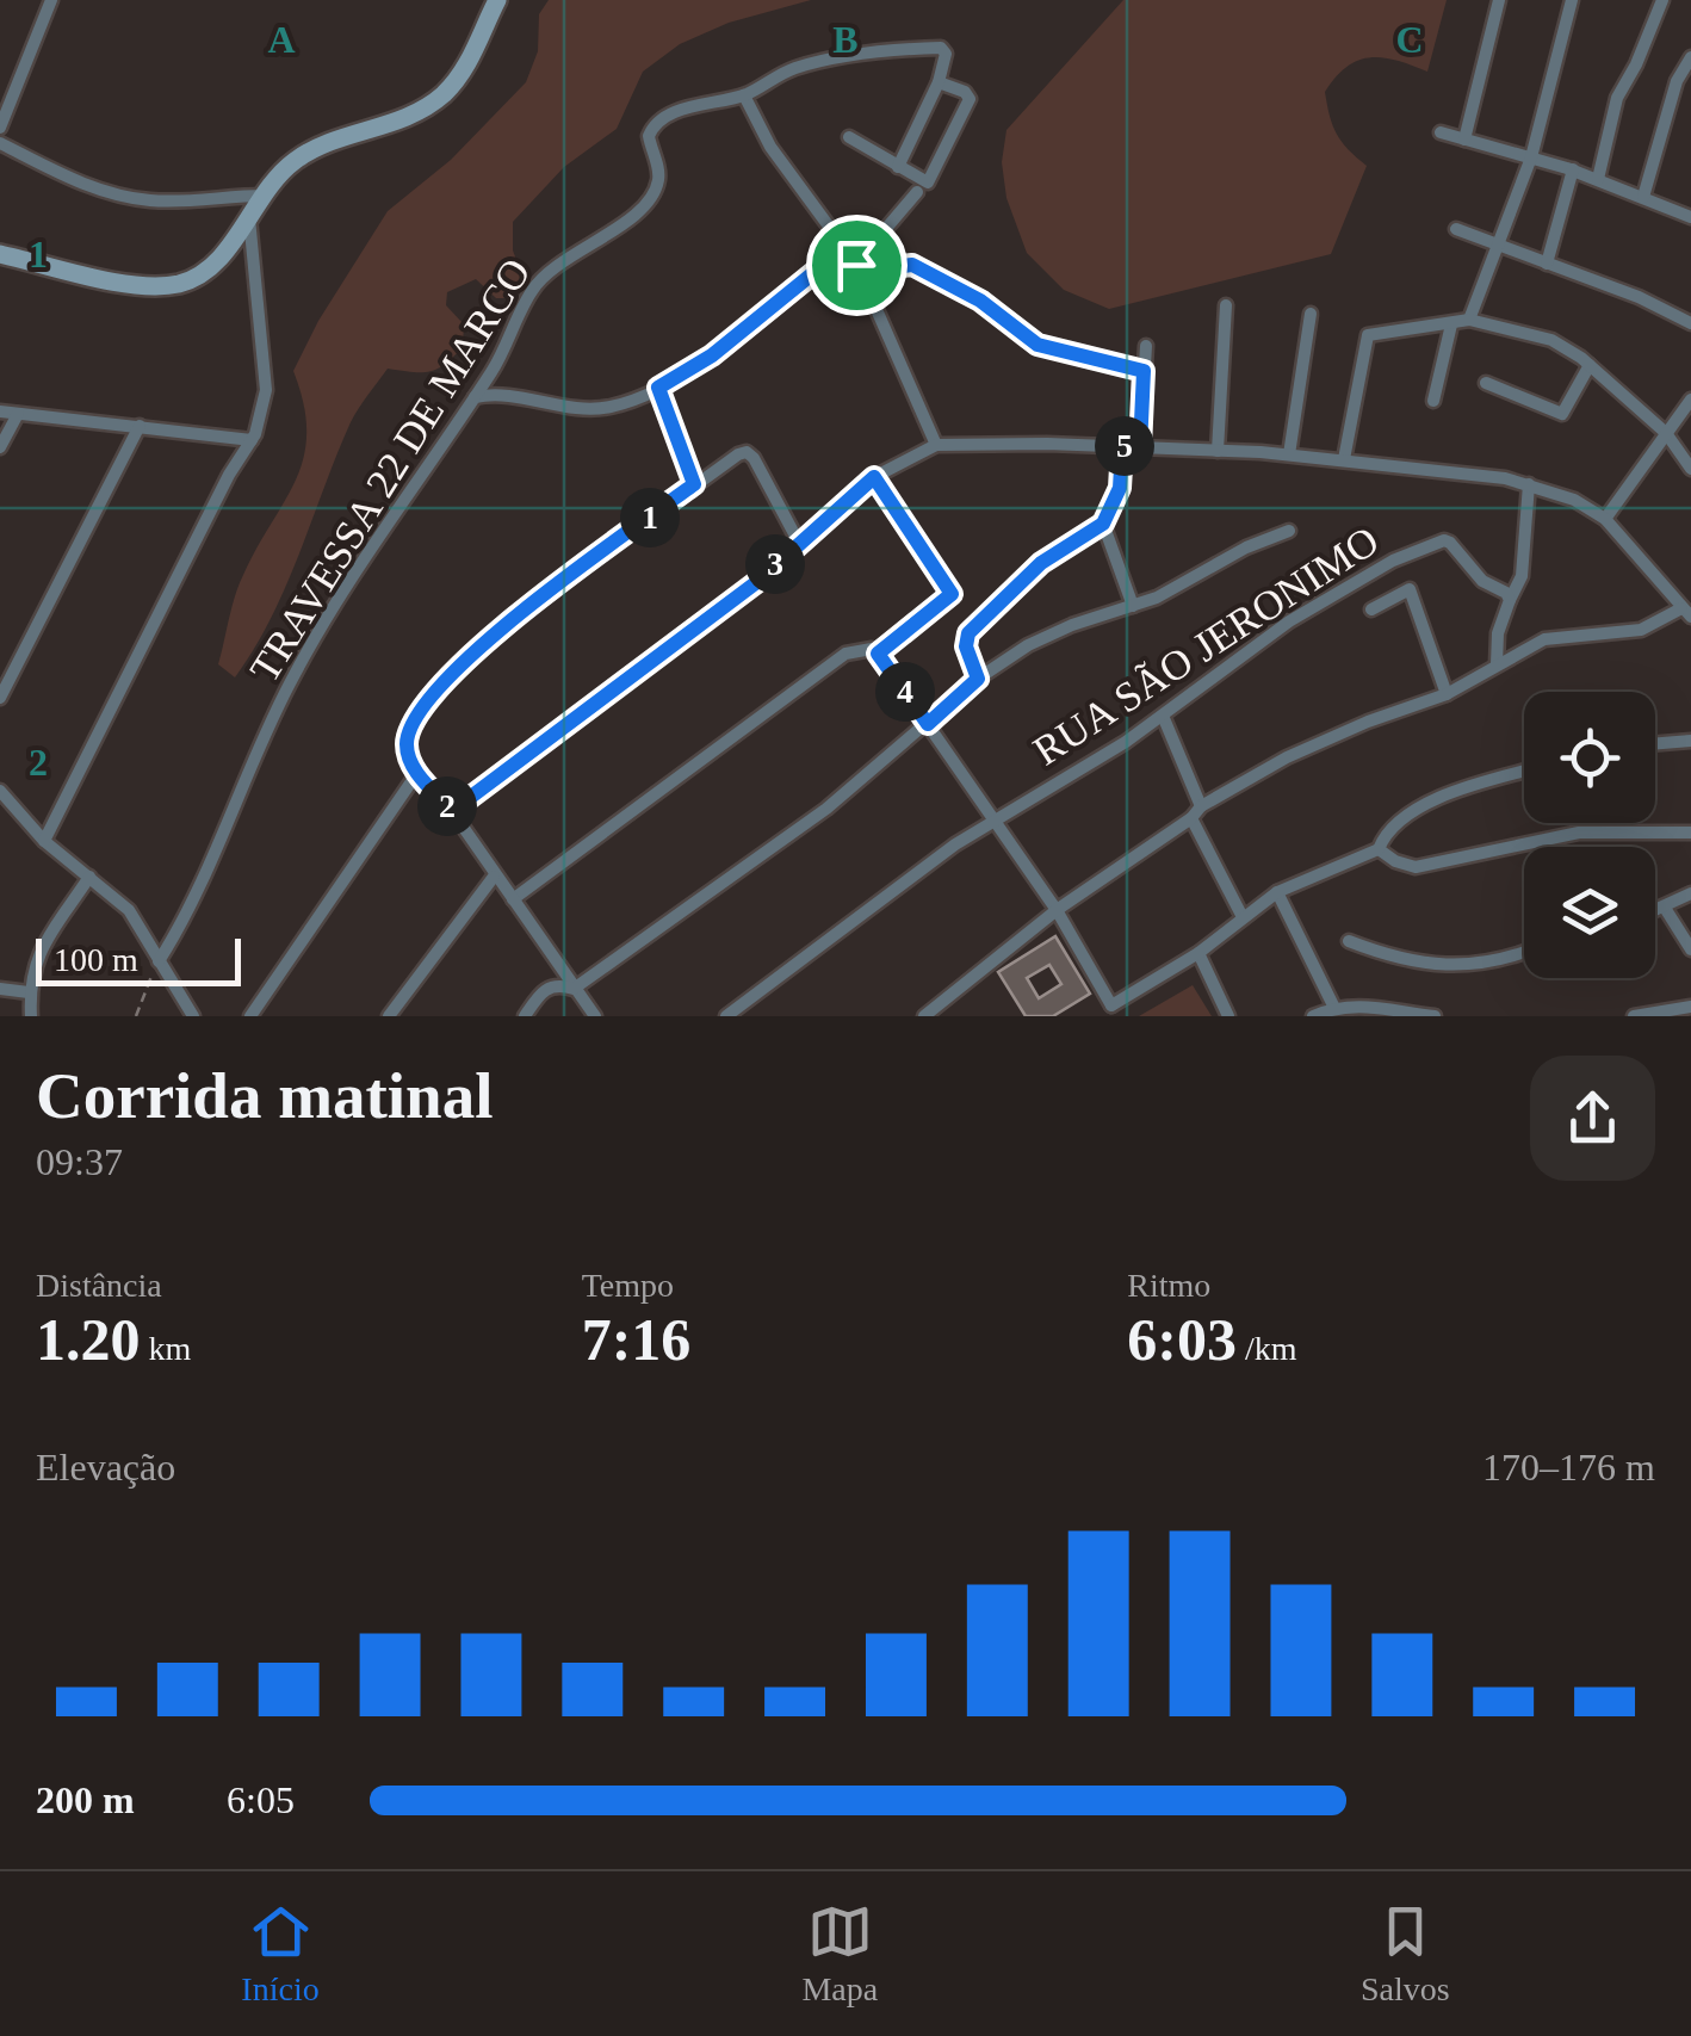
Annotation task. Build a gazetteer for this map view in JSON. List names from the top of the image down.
{
  "streets": {
    "street": ["TRAVESSA 22 DE MARCO", "RUA SÃO JERONIMO"]
  },
  "scale_bar": "100 m",
  "page": {
    "pins": [
      "5",
      "1",
      "3",
      "4",
      "2"
    ],
    "scale": "100 m",
    "heading": ["Corrida matinal", "09:37"],
    "stats": [
      ["Distância", "1.20 km"],
      ["Tempo", "7:16"],
      ["Ritmo", "6:03 /km"]
    ],
    "chart": ["Elevação", "170–176 m"],
    "list": [
      {
        "name": "200 m",
        "note": "6:05"
      }
    ],
    "tabs": ["Início", "Mapa", "Salvos"]
  },
  "grid": {
    "columns": ["A", "B", "C"],
    "rows": ["1", "2"]
  }
}
